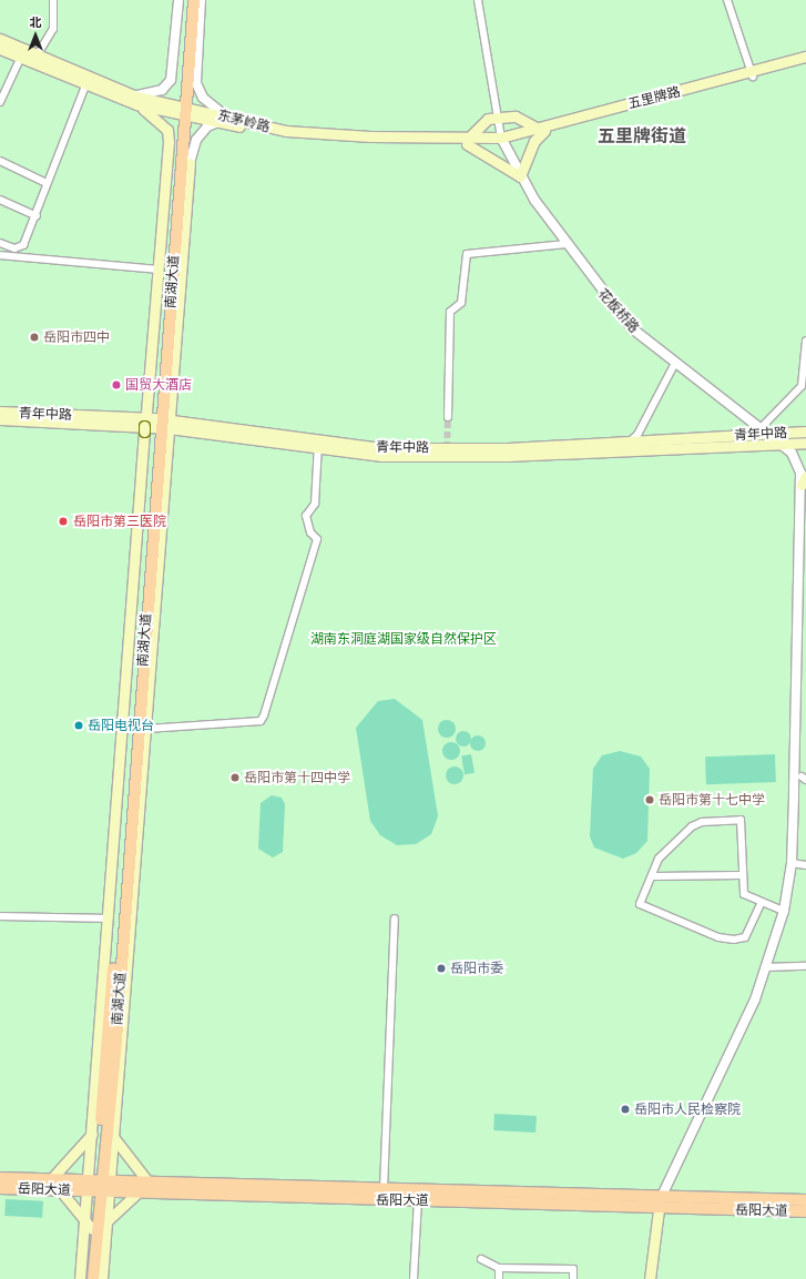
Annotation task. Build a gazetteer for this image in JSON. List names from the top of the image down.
{
  "streets": {
    "main road": [
      "五里牌路",
      "东茅岭路",
      "南湖大道",
      "青年中路",
      "岳阳大道"
    ],
    "street": ["花板桥路"]
  },
  "crossings": [
    ["五里牌路", "东茅岭路"],
    ["五里牌路", "花板桥路"],
    ["东茅岭路", "南湖大道"],
    ["东茅岭路", "花板桥路"],
    ["南湖大道", "青年中路"],
    ["南湖大道", "岳阳大道"],
    ["花板桥路", "青年中路"],
    ["花板桥路", "岳阳大道"]
  ],
  "districts": ["五里牌街道"],
  "parks": ["湖南东洞庭湖国家级自然保护区"],
  "places": [
    "岳阳市四中",
    "国贸大酒店",
    "岳阳市第三医院",
    "岳阳电视台",
    "岳阳市第十四中学",
    "岳阳市第十七中学",
    "岳阳市委",
    "岳阳市人民检察院"
  ],
  "north": "top"
}
